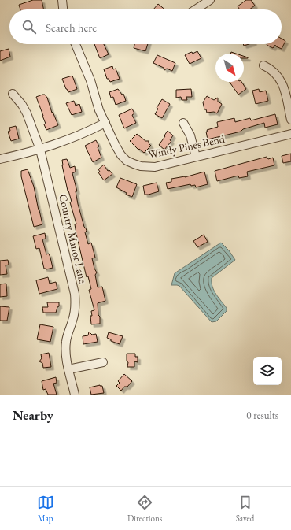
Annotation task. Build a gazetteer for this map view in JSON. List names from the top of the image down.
{
  "streets": {
    "street": ["Windy Pines Bend", "Country Manor Lane"]
  },
  "north": "bottom right",
  "page": {
    "search": "Search here",
    "heading": ["Nearby", "0 results"],
    "nav": ["Map", "Directions", "Saved"]
  }
}
